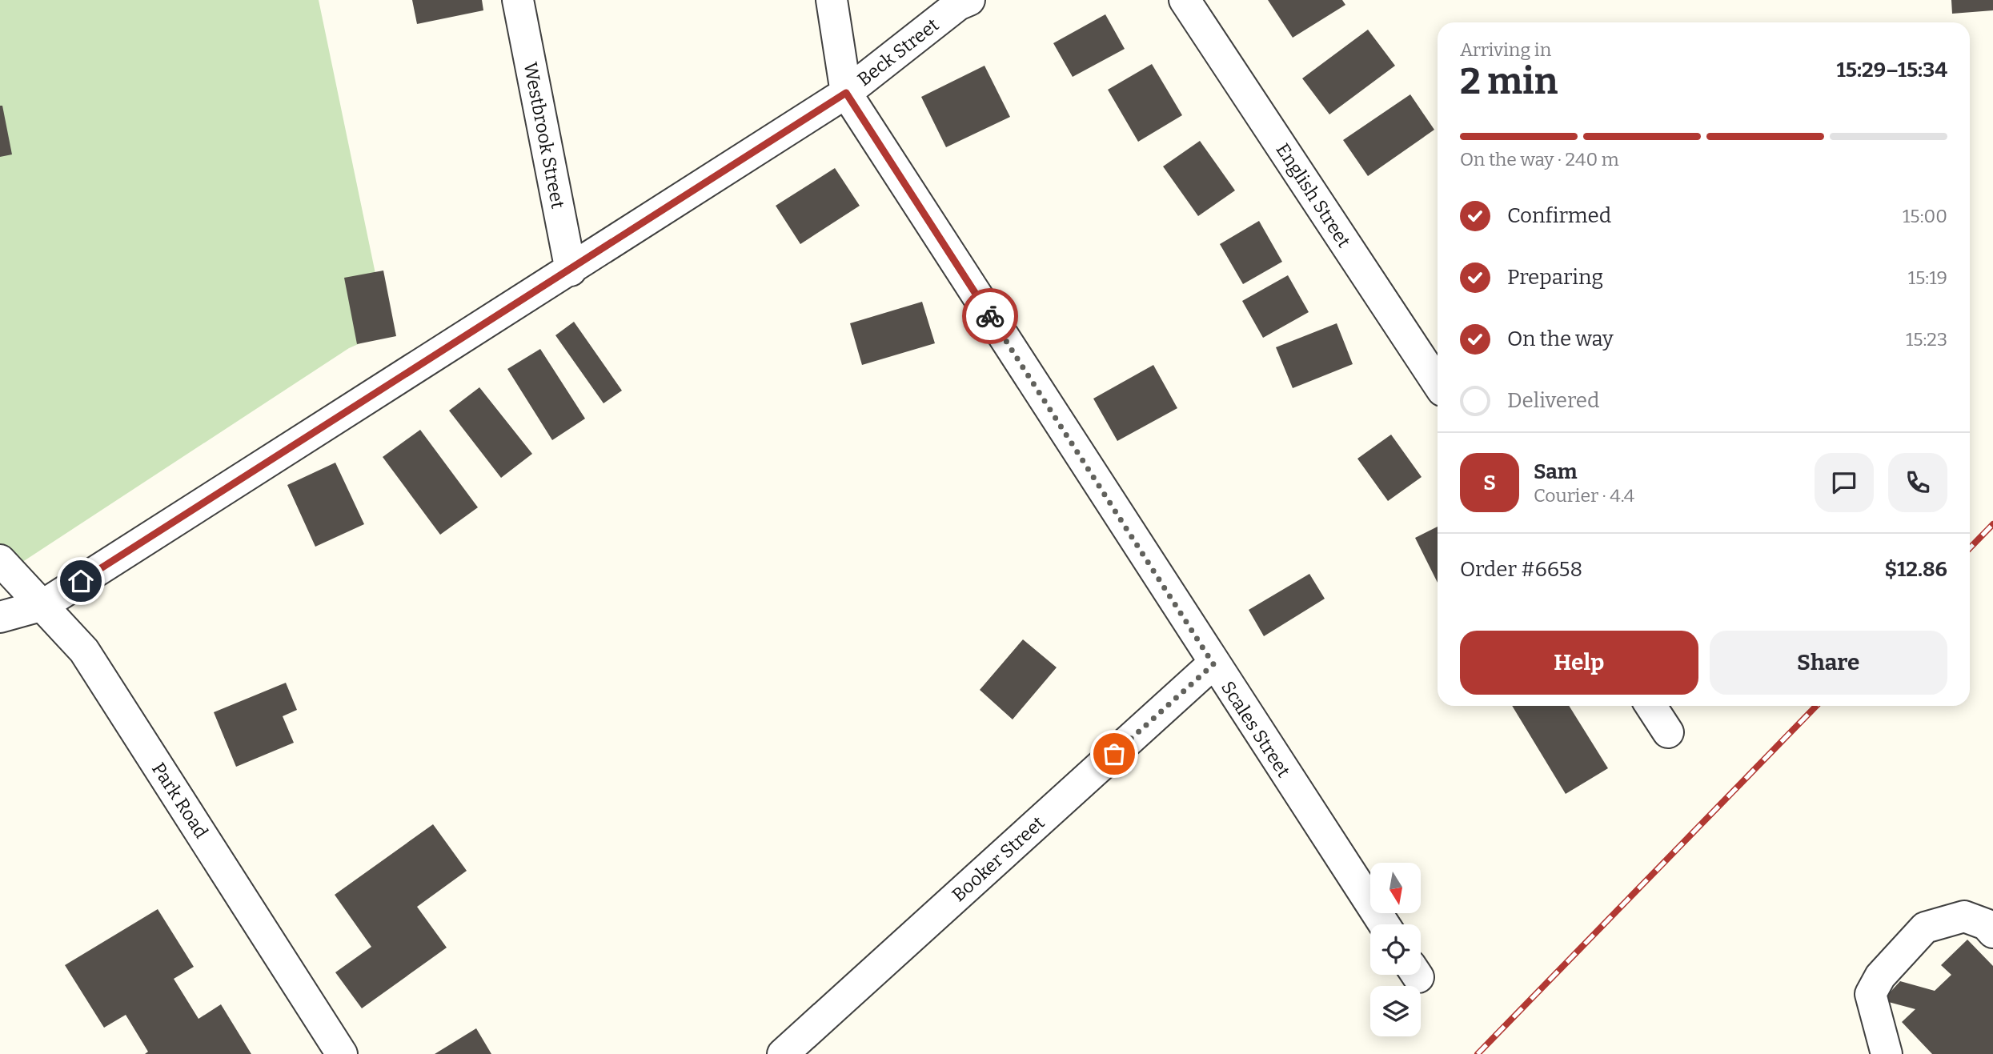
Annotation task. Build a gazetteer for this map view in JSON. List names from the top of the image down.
{
  "streets": {
    "street": [
      "Beck Street",
      "Westbrook Street",
      "English Street",
      "Scales Street",
      "Park Road",
      "Booker Street"
    ]
  },
  "crossings": [
    ["Beck Street", "Westbrook Street"],
    ["Beck Street", "Scales Street"],
    ["Beck Street", "Park Road"],
    ["Scales Street", "Booker Street"]
  ],
  "north": "bottom",
  "page": {
    "heading": ["2 min", "Arriving in", "15:29–15:34"],
    "panel": [
      "Sam",
      "Courier · 4.4",
      "Order #6658",
      "$12.86"
    ],
    "bar": "On the way · 240 m",
    "list": [
      ["Confirmed", "15:00"],
      ["Preparing", "15:19"],
      ["On the way", "15:23"],
      "Delivered"
    ],
    "round": "S",
    "buttons": ["Help", "Share"]
  }
}
